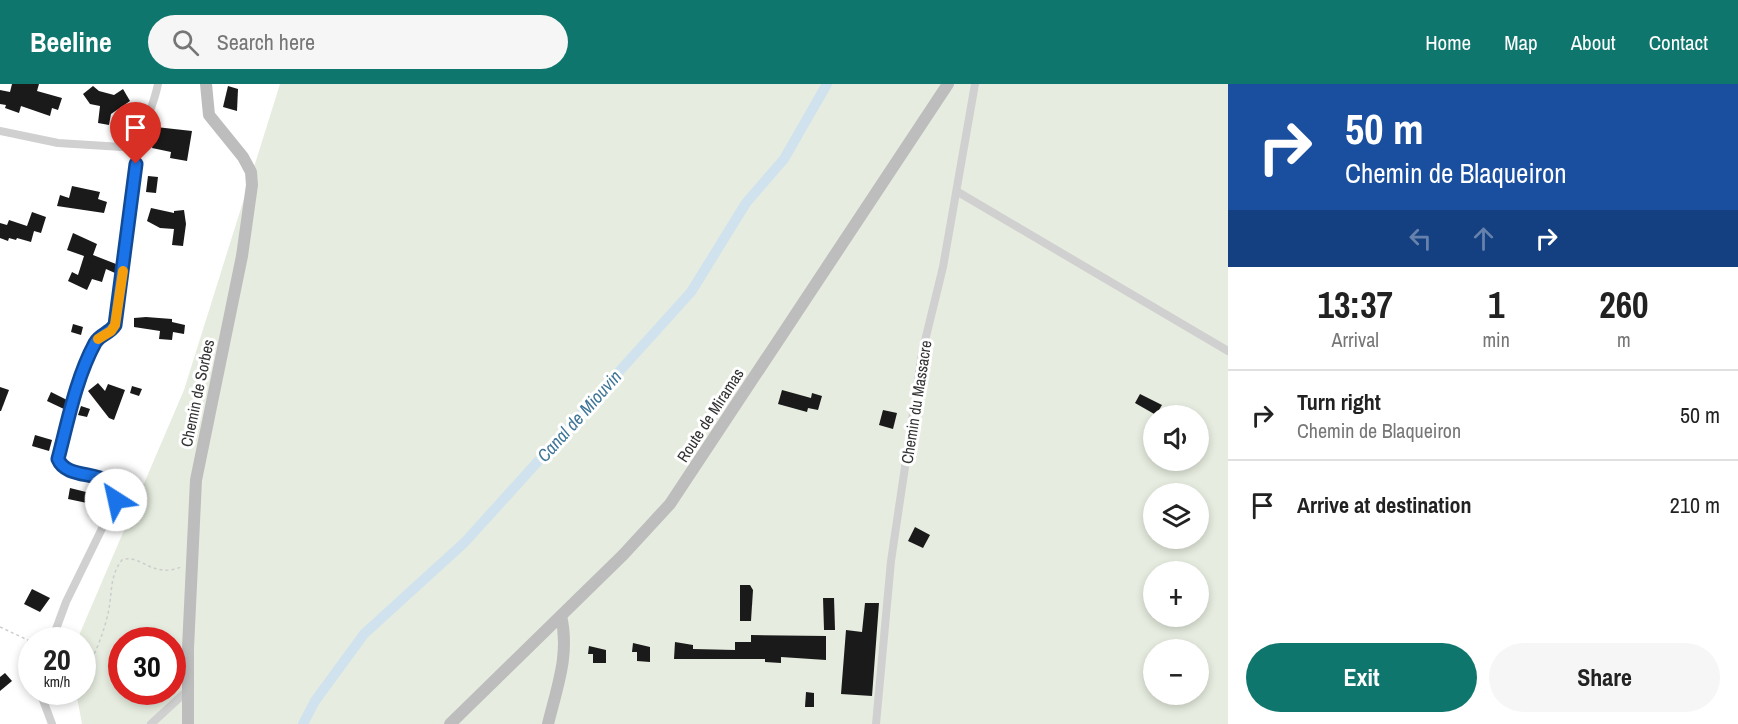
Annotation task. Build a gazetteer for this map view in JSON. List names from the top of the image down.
{
  "streets": {
    "main road": ["Chemin de Sorbes", "Route de Miramas"],
    "street": ["Chemin du Massacre"]
  },
  "water": ["Canal de Miouvin"],
  "page": {
    "header": "Beeline",
    "search": "Search here",
    "nav": [
      "Home",
      "Map",
      "About",
      "Contact"
    ],
    "turn": ["50 m", "Chemin de Blaqueiron"],
    "eta": [
      "13:37",
      "Arrival",
      "1",
      "min",
      "260",
      "m"
    ],
    "list": [
      {
        "name": "Turn right",
        "note": "Chemin de Blaqueiron",
        "value": "50 m"
      },
      {
        "name": "Arrive at destination",
        "value": "210 m"
      }
    ],
    "map_buttons": ["+", "−"],
    "speed": "20 km/h",
    "limit": "30",
    "buttons": ["Exit", "Share"]
  }
}
